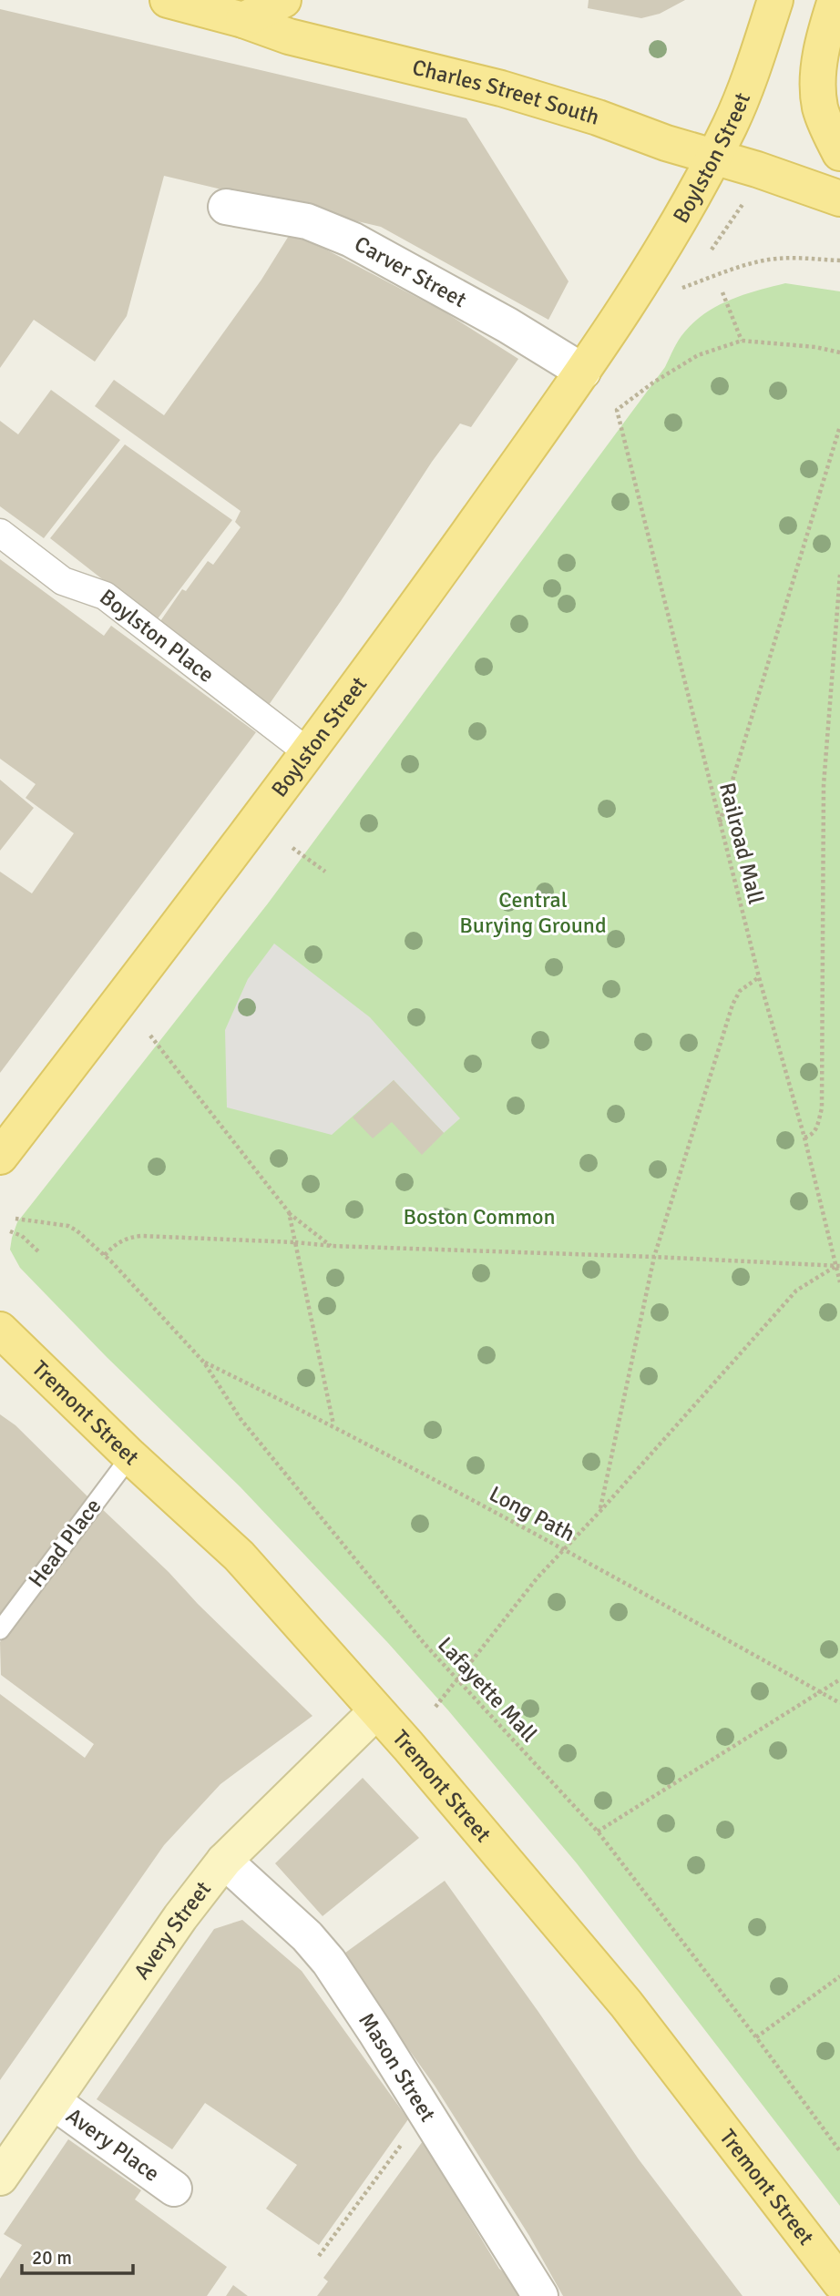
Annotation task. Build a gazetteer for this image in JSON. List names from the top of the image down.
{
  "streets": {
    "main road": [
      "Charles Street South",
      "Boylston Street",
      "Tremont Street",
      "Avery Street"
    ],
    "street": [
      "Carver Street",
      "Boylston Place",
      "Mason Street",
      "Avery Place"
    ],
    "lane": ["Head Place"],
    "path": ["Railroad Mall", "Long Path", "Lafayette Mall"]
  },
  "crossings": [
    ["Charles Street South", "Boylston Street"],
    ["Boylston Street", "Carver Street"],
    ["Boylston Street", "Boylston Place"],
    ["Tremont Street", "Head Place"],
    ["Tremont Street", "Avery Street"],
    ["Long Path", "Lafayette Mall"],
    ["Avery Street", "Mason Street"],
    ["Avery Street", "Avery Place"]
  ],
  "parks": ["Central Burying Ground", "Boston Common"],
  "scale_bar": "20 m"
}
